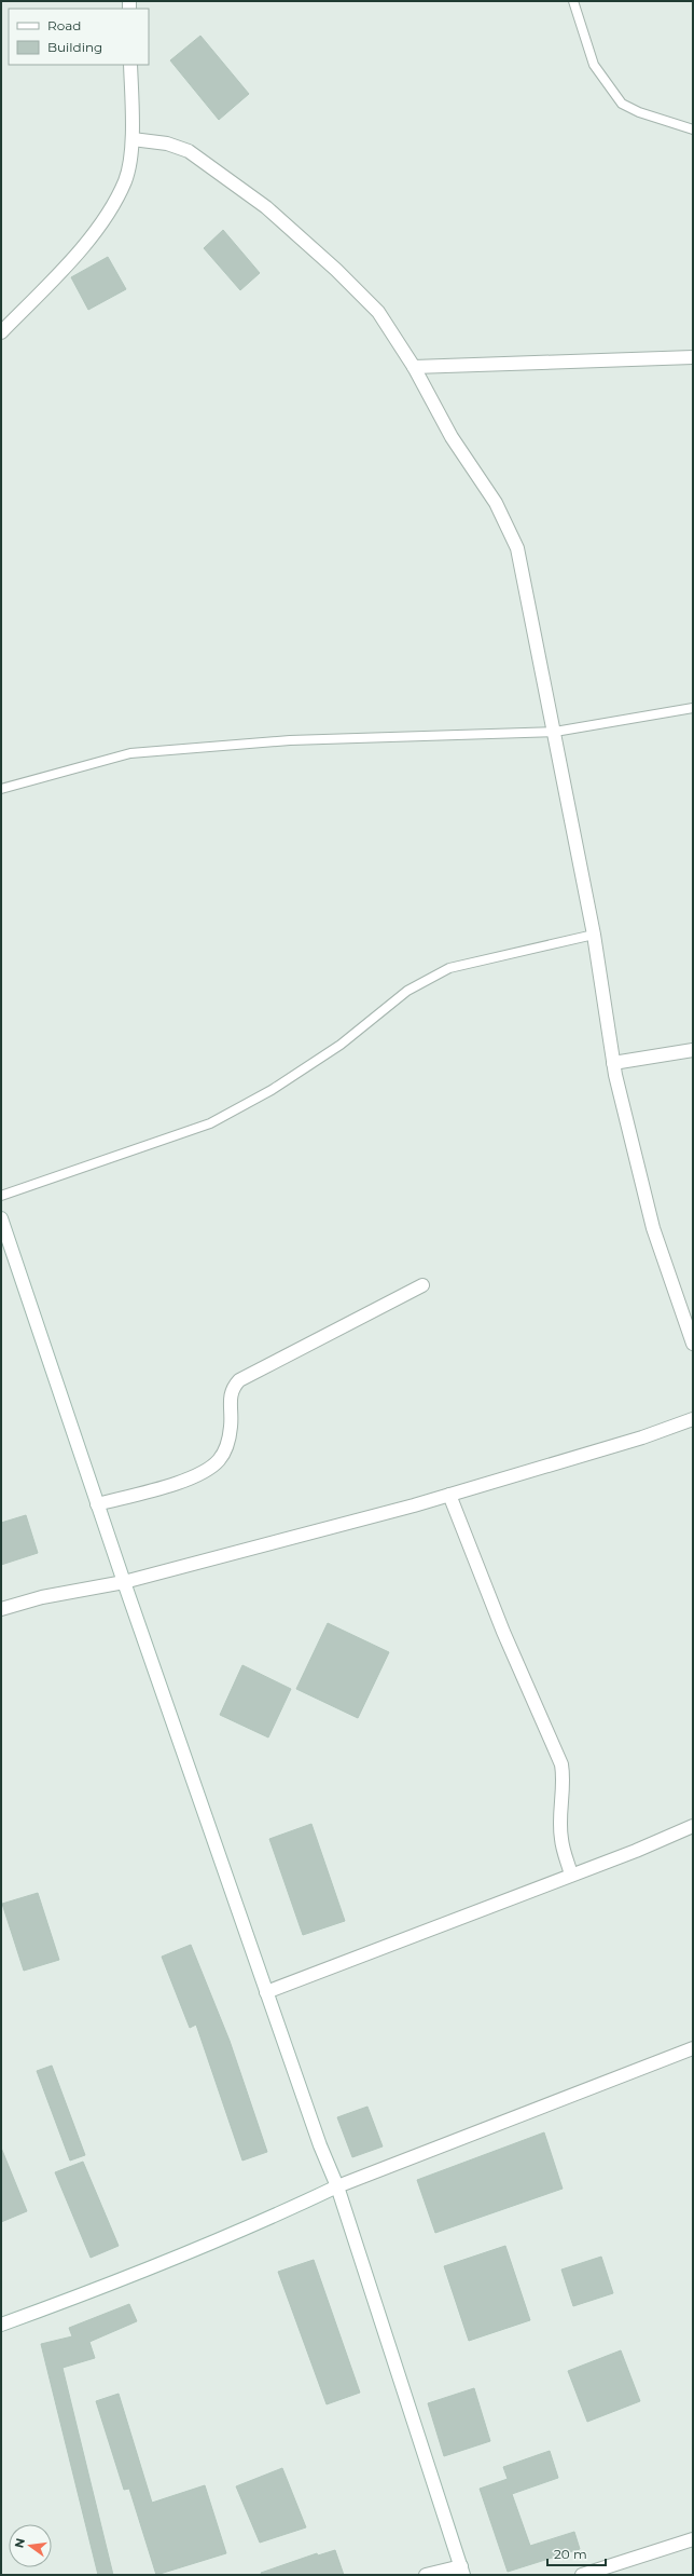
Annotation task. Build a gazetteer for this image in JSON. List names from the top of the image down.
{
  "legend": ["Road", "Building"],
  "scale_bar": "20 m",
  "north": "left"
}
